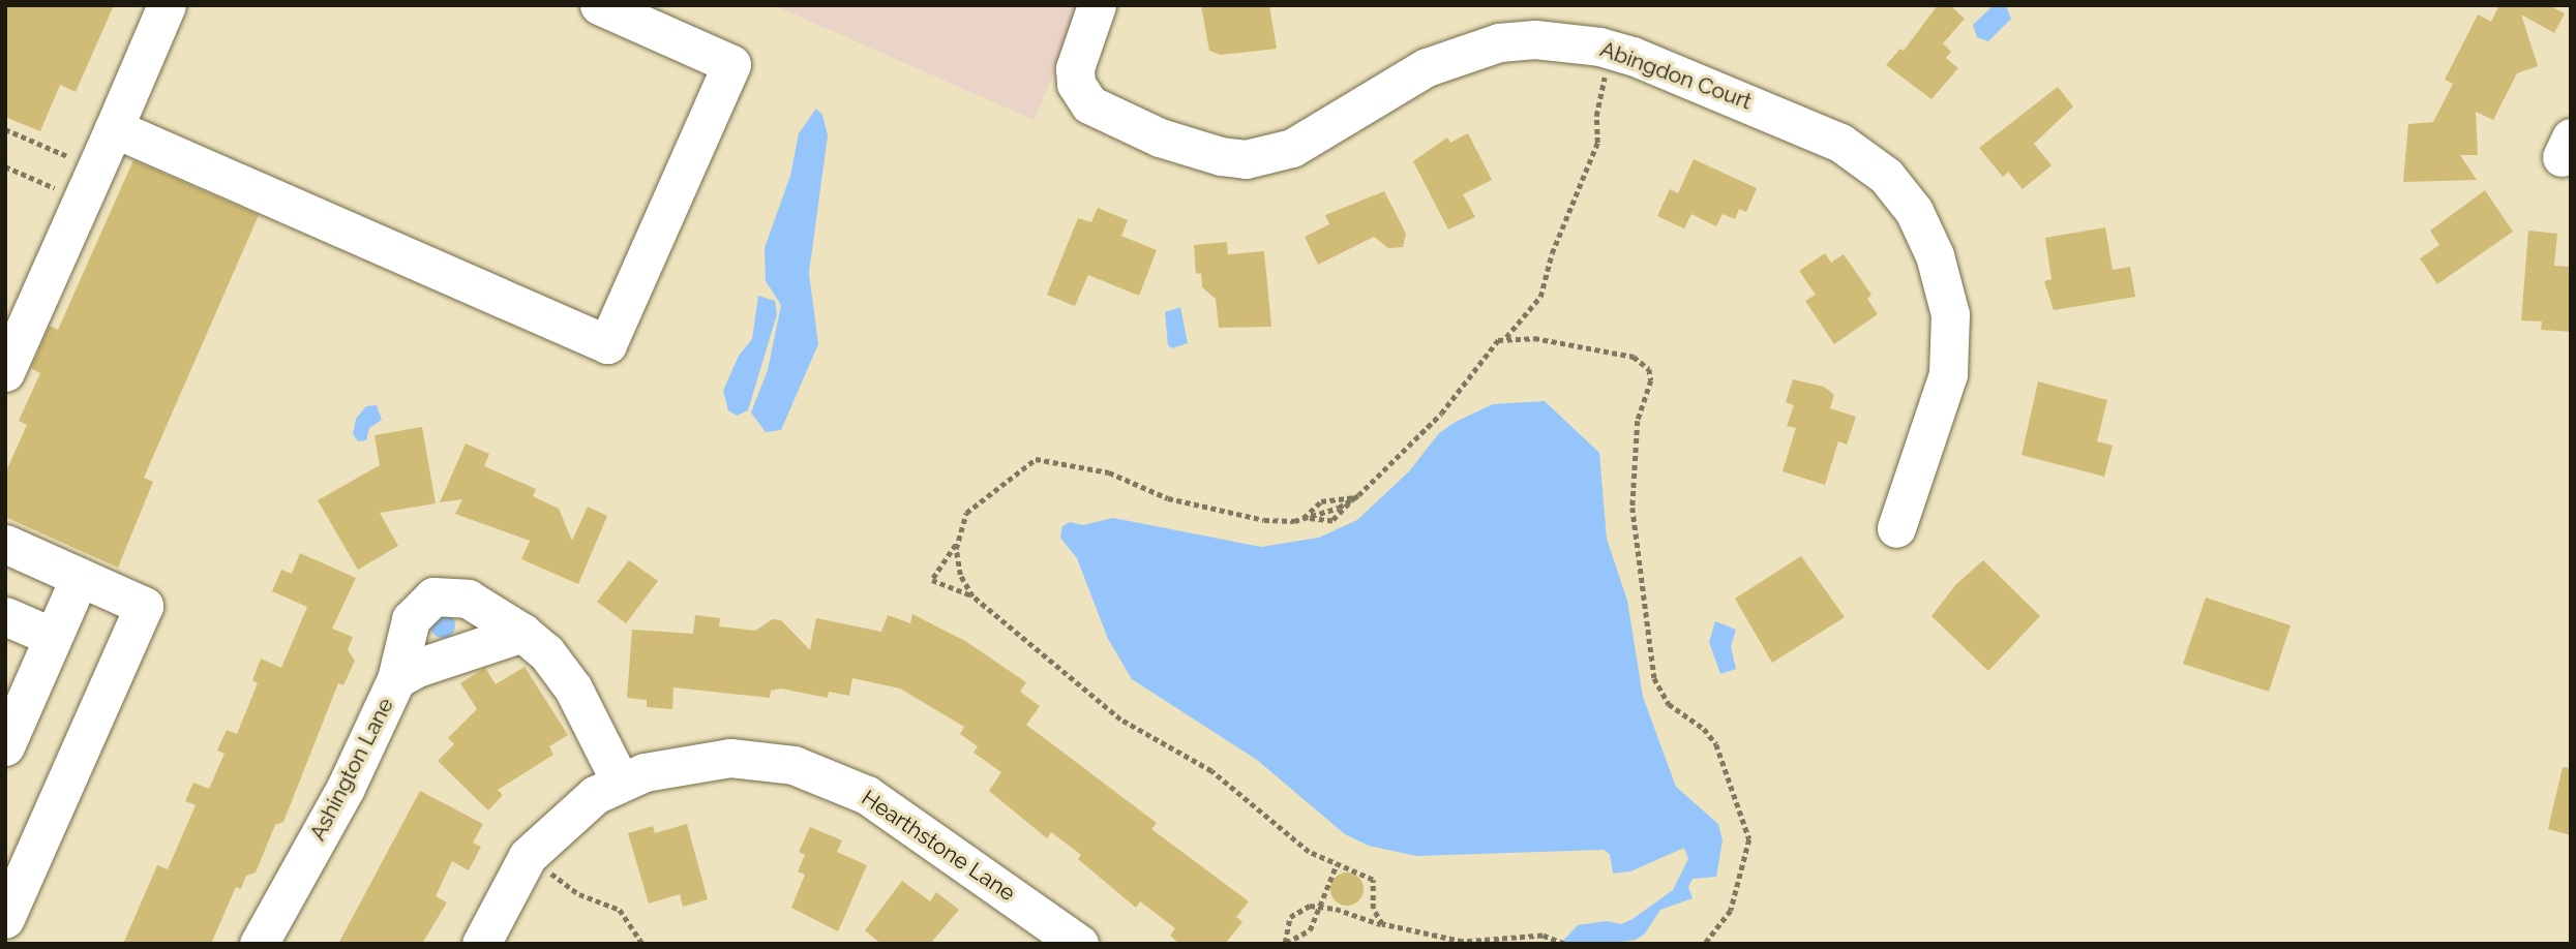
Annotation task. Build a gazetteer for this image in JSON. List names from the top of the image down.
{
  "streets": {
    "street": ["Abingdon Court", "Ashington Lane", "Hearthstone Lane"]
  }
}
